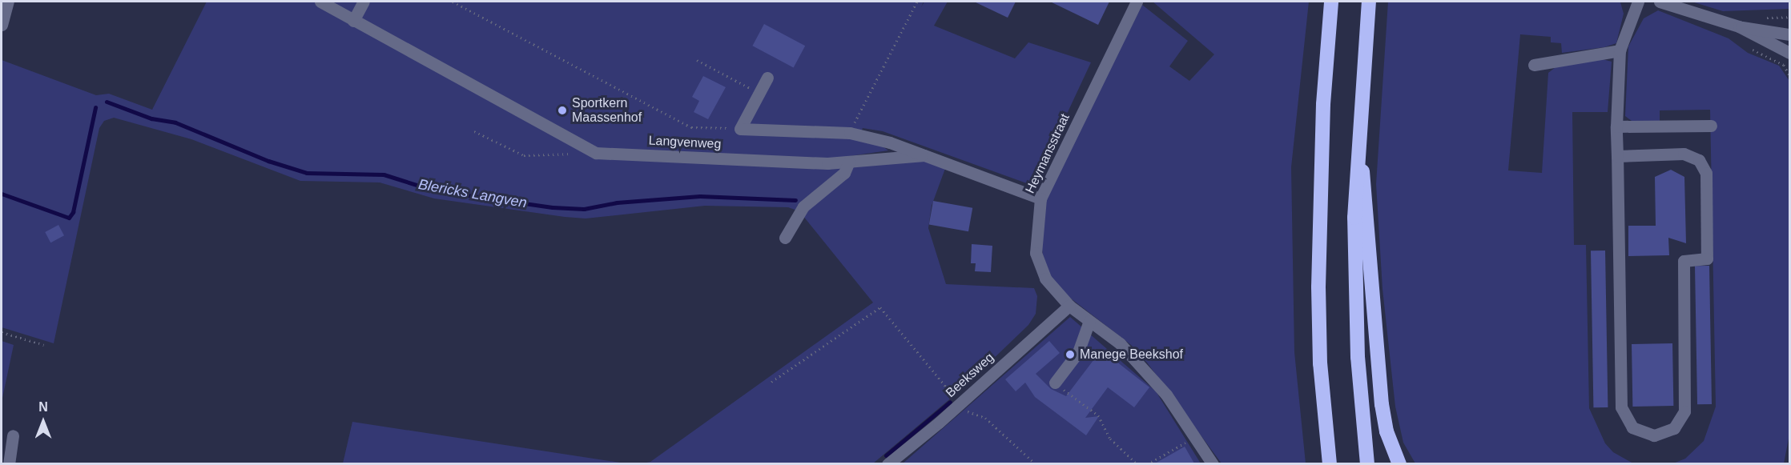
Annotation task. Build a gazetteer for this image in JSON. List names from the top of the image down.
{
  "streets": {
    "street": ["Langvenweg", "Heymansstraat", "Beeksweg"]
  },
  "crossings": [
    ["Langvenweg", "Heymansstraat"],
    ["Heymansstraat", "Beeksweg"]
  ],
  "water": ["Blericks Langven"],
  "places": ["Sportkern Maassenhof", "Manege Beekshof"],
  "north": "top"
}
